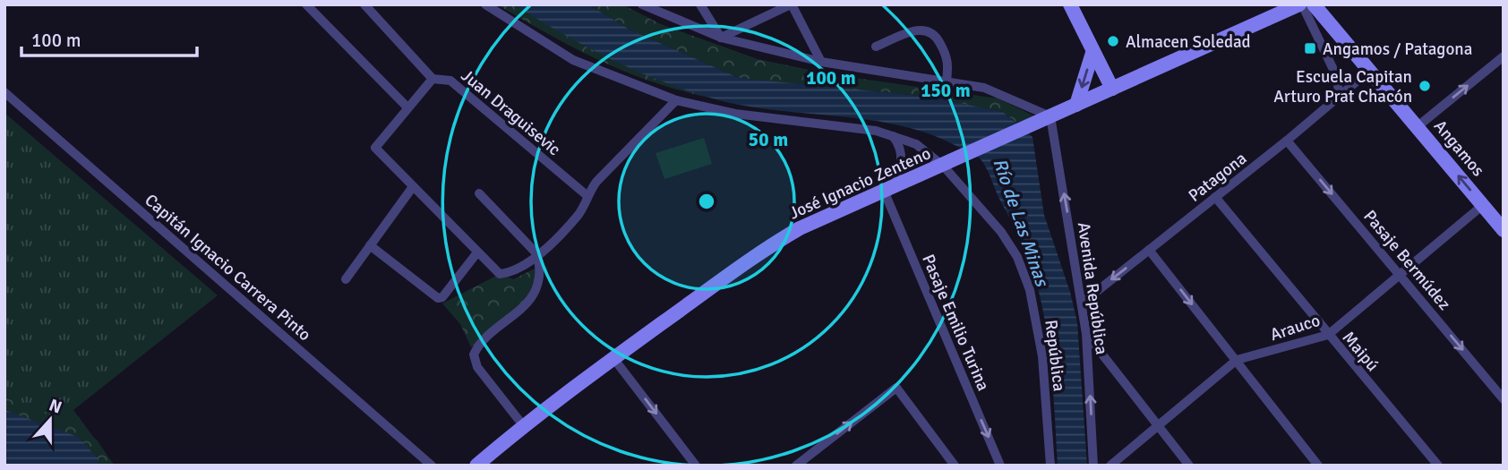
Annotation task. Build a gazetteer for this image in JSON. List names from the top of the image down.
{
  "streets": {
    "street": [
      "Juan Draguisevic",
      "Angamos",
      "Patagona",
      "José Ignacio Zenteno",
      "Pasaje Bermúdez",
      "Capitán Ignacio Carrera Pinto",
      "Avenida República",
      "Pasaje Emilio Turina",
      "Arauco",
      "Maipú",
      "República"
    ]
  },
  "crossings": [
    ["Angamos", "Patagona"],
    ["Angamos", "Arauco"],
    ["Patagona", "Pasaje Bermúdez"],
    ["Patagona", "Avenida República"],
    ["Patagona", "Maipú"],
    ["José Ignacio Zenteno", "Avenida República"],
    ["José Ignacio Zenteno", "Pasaje Emilio Turina"],
    ["José Ignacio Zenteno", "República"],
    ["Pasaje Bermúdez", "Arauco"],
    ["Arauco", "Maipú"]
  ],
  "one_way": ["Pasaje Bermúdez", "Avenida República", "Pasaje Emilio Turina"],
  "water": ["Río de Las Minas"],
  "places": {
    "other": ["Almacen Soledad", "Escuela Capitan Arturo Prat Chacón"],
    "transit": ["Angamos / Patagona"]
  },
  "scale_bar": "100 m",
  "north": "top",
  "rings": ["100 m", "150 m", "50 m"]
}
